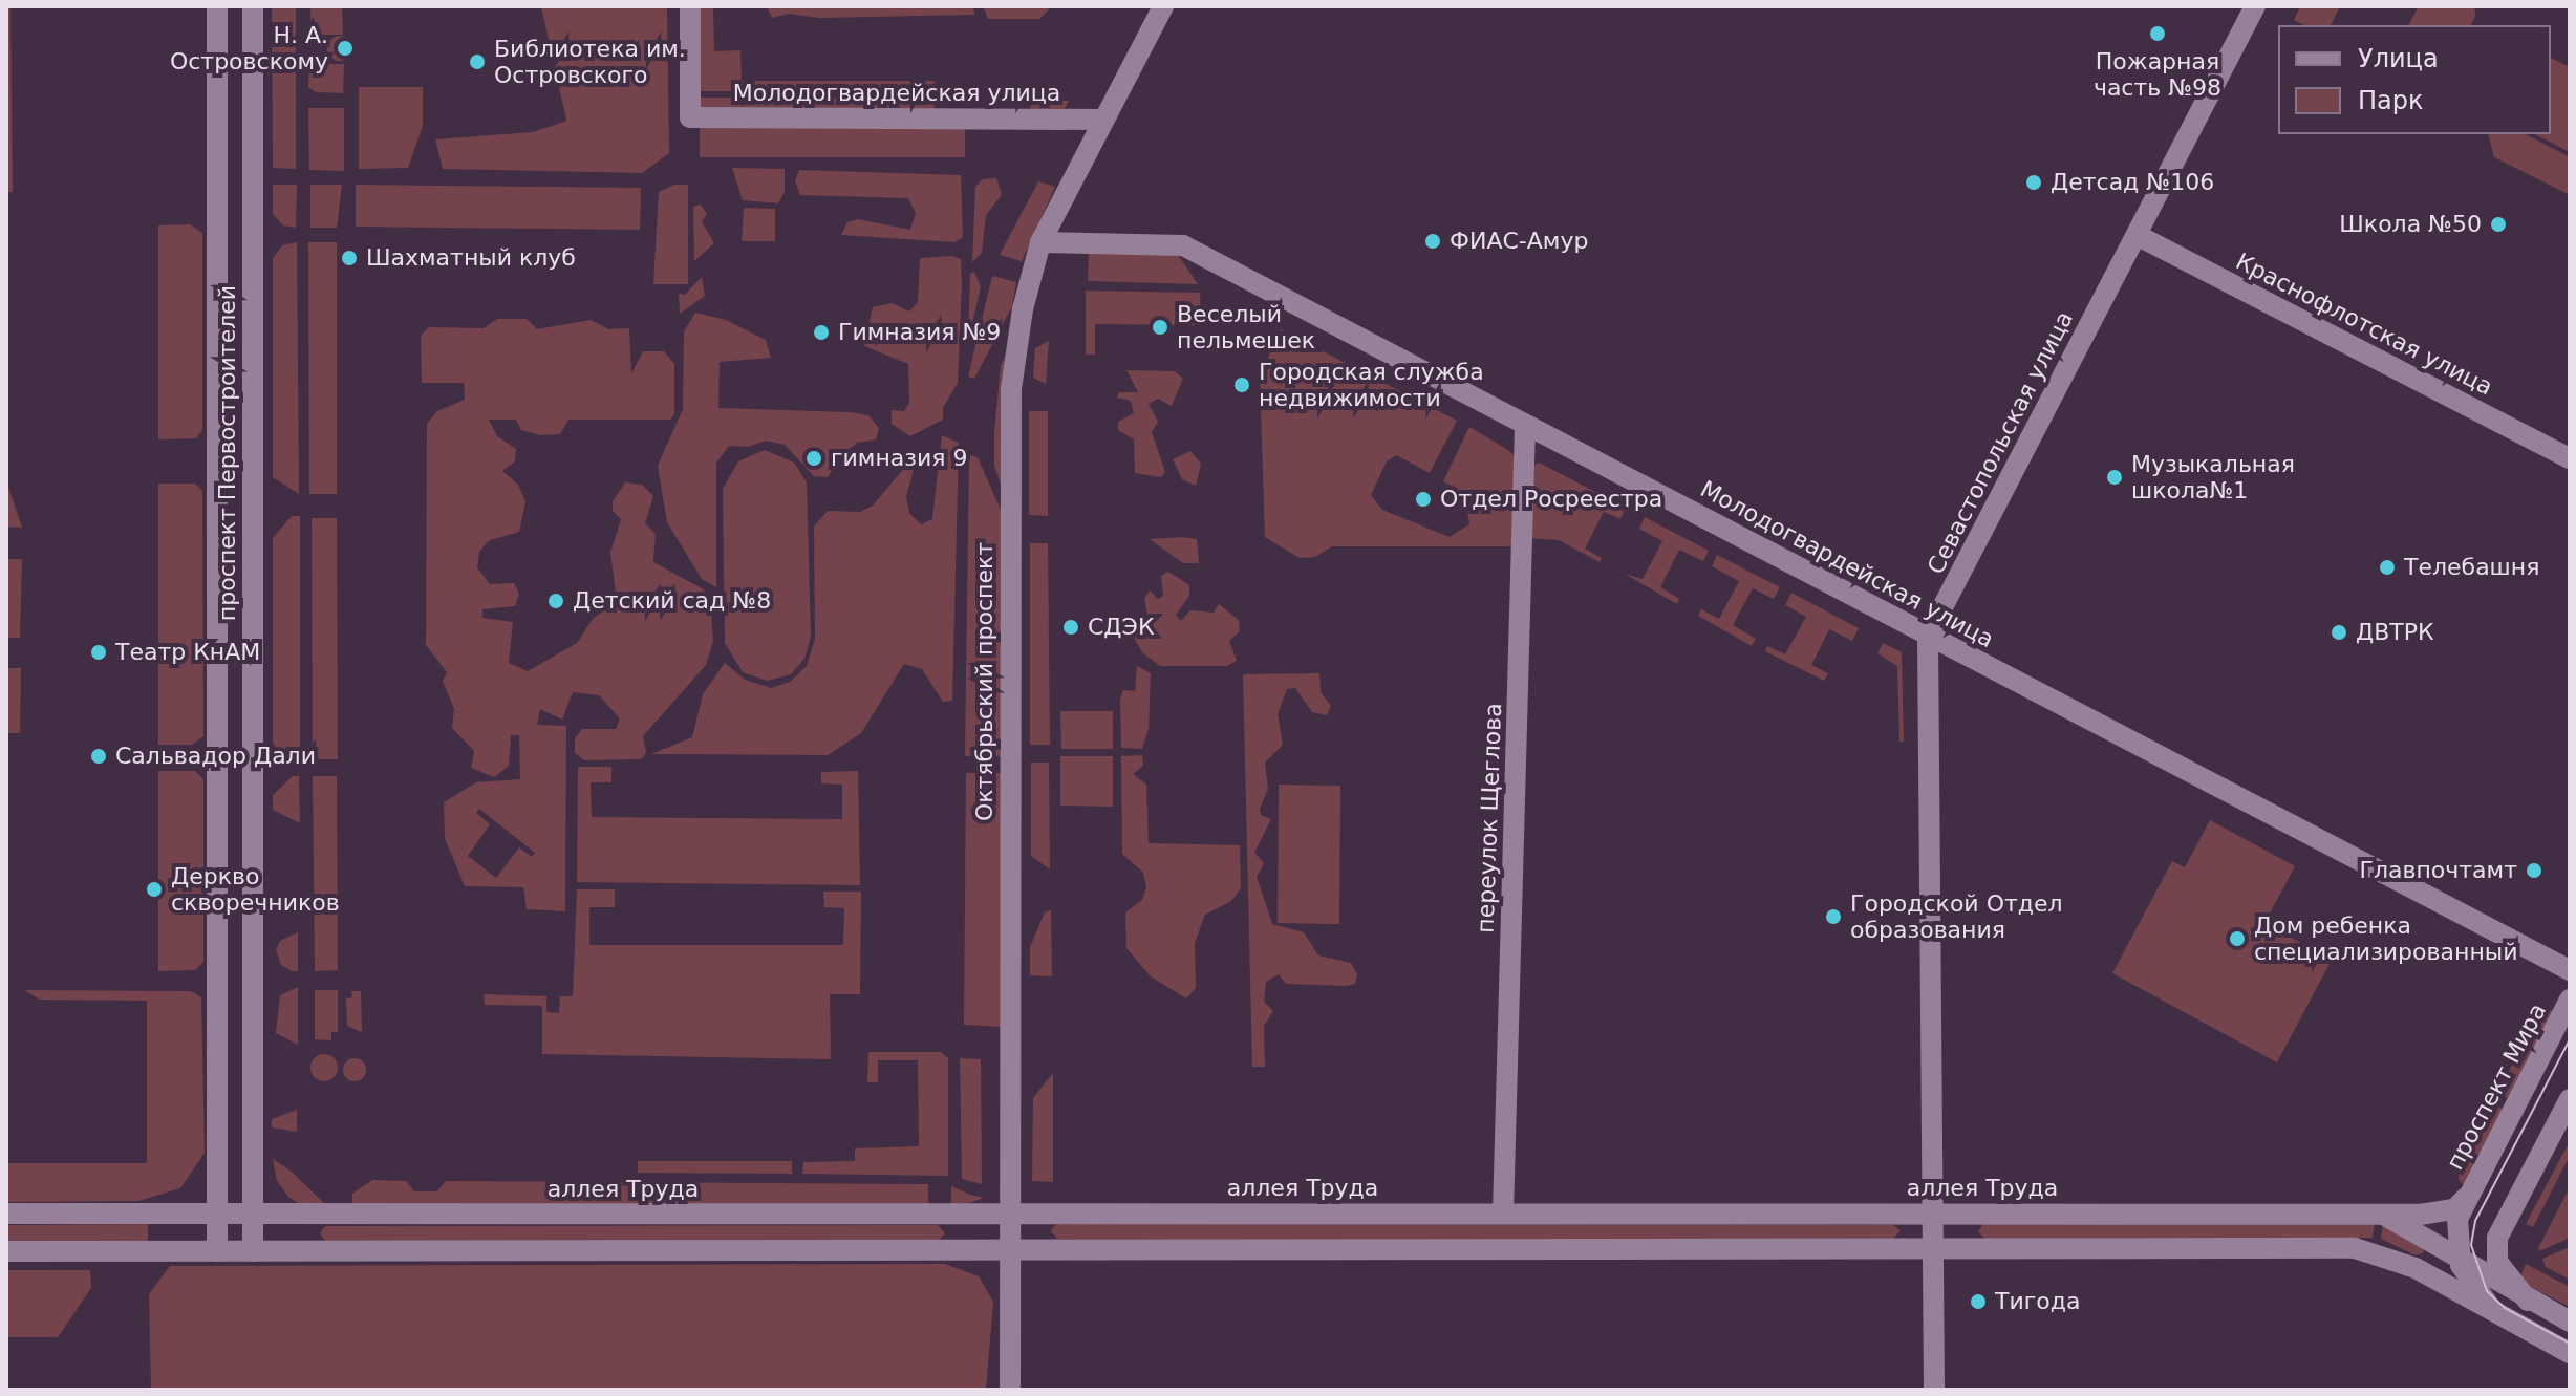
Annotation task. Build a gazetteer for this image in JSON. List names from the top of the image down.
{
  "streets": {
    "main road": [
      "Молодогвардейская улица",
      "Краснофлотская улица",
      "Севастопольская улица",
      "проспект Первостроителей",
      "Октябрьский проспект",
      "переулок Щеглова",
      "проспект Мира",
      "аллея Труда"
    ]
  },
  "crossings": [
    ["Молодогвардейская улица", "Севастопольская улица"],
    ["Молодогвардейская улица", "Октябрьский проспект"],
    ["Молодогвардейская улица", "переулок Щеглова"],
    ["Краснофлотская улица", "Севастопольская улица"],
    ["Севастопольская улица", "аллея Труда"],
    ["проспект Первостроителей", "аллея Труда"],
    ["Октябрьский проспект", "аллея Труда"],
    ["переулок Щеглова", "аллея Труда"],
    ["проспект Мира", "аллея Труда"]
  ],
  "places": [
    "Пожарная часть №98",
    "Н. А. Островскому",
    "Библиотека им. Островского",
    "Детсад №106",
    "Школа №50",
    "ФИАС-Амур",
    "Шахматный клуб",
    "Веселый пельмешек",
    "Гимназия №9",
    "Городская служба недвижимости",
    "гимназия 9",
    "Музыкальная школа№1",
    "Отдел Росреестра",
    "Телебашня",
    "Детский сад №8",
    "СДЭК",
    "ДВТРК",
    "Театр КнАМ",
    "Сальвадор Дали",
    "Главпочтамт",
    "Деркво скворечников",
    "Городской Отдел образования",
    "Дом ребенка специализированный",
    "Тигода"
  ],
  "legend": ["Улица", "Парк"]
}
